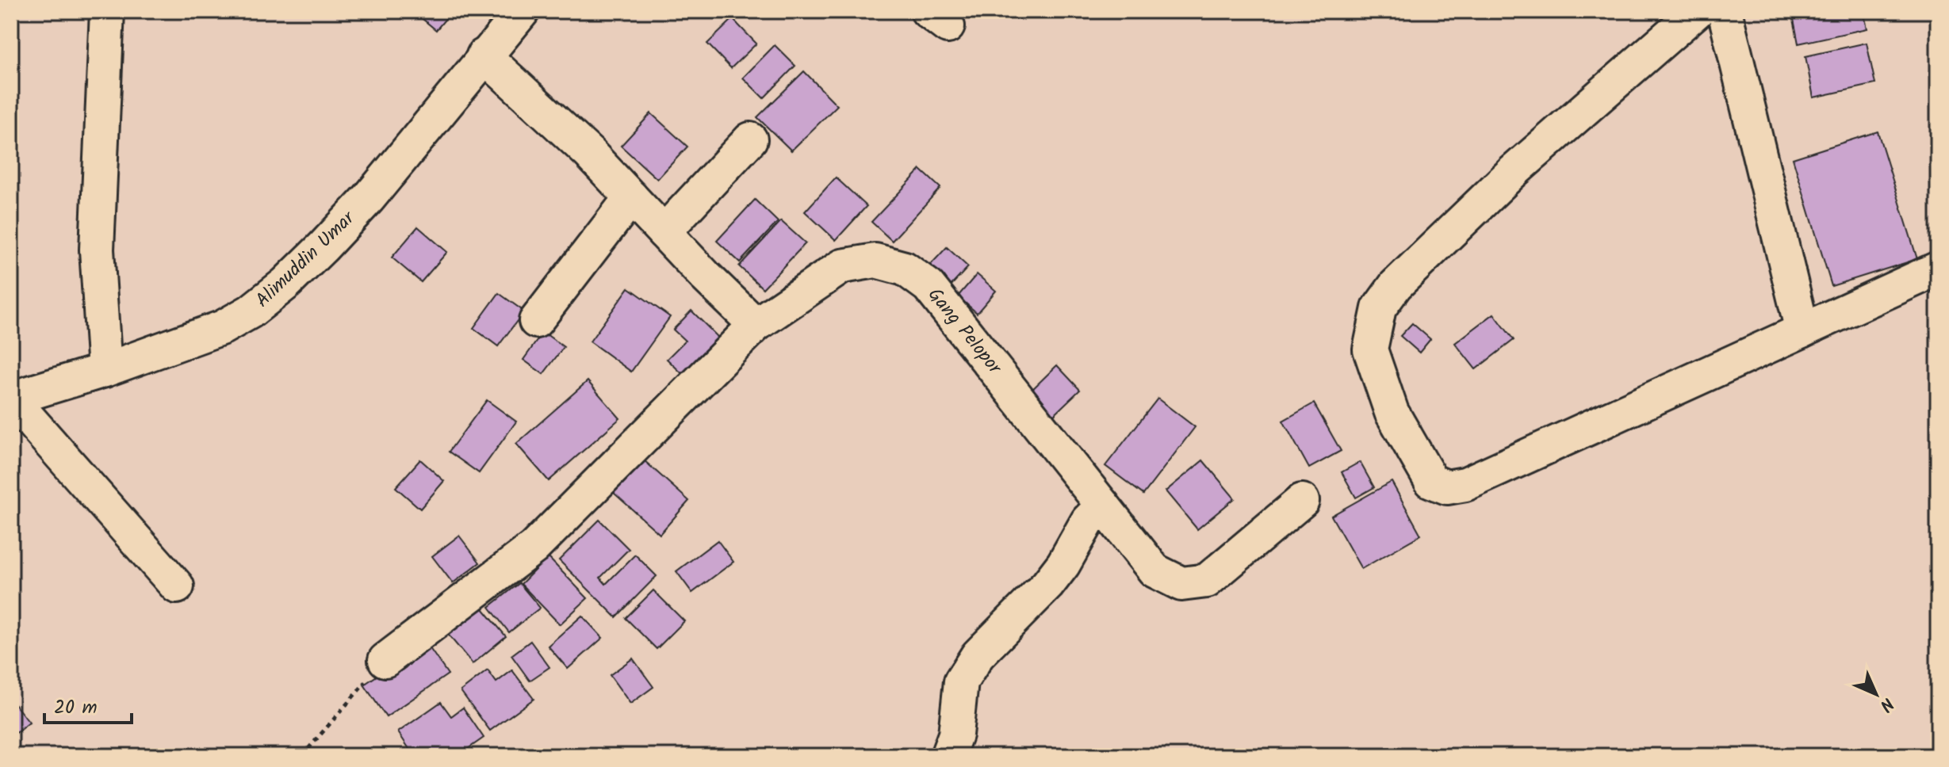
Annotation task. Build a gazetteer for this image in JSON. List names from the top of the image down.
{
  "streets": {
    "street": ["Alimuddin Umar", "Gang Pelopor"]
  },
  "scale_bar": "20 m",
  "north": "bottom right"
}
